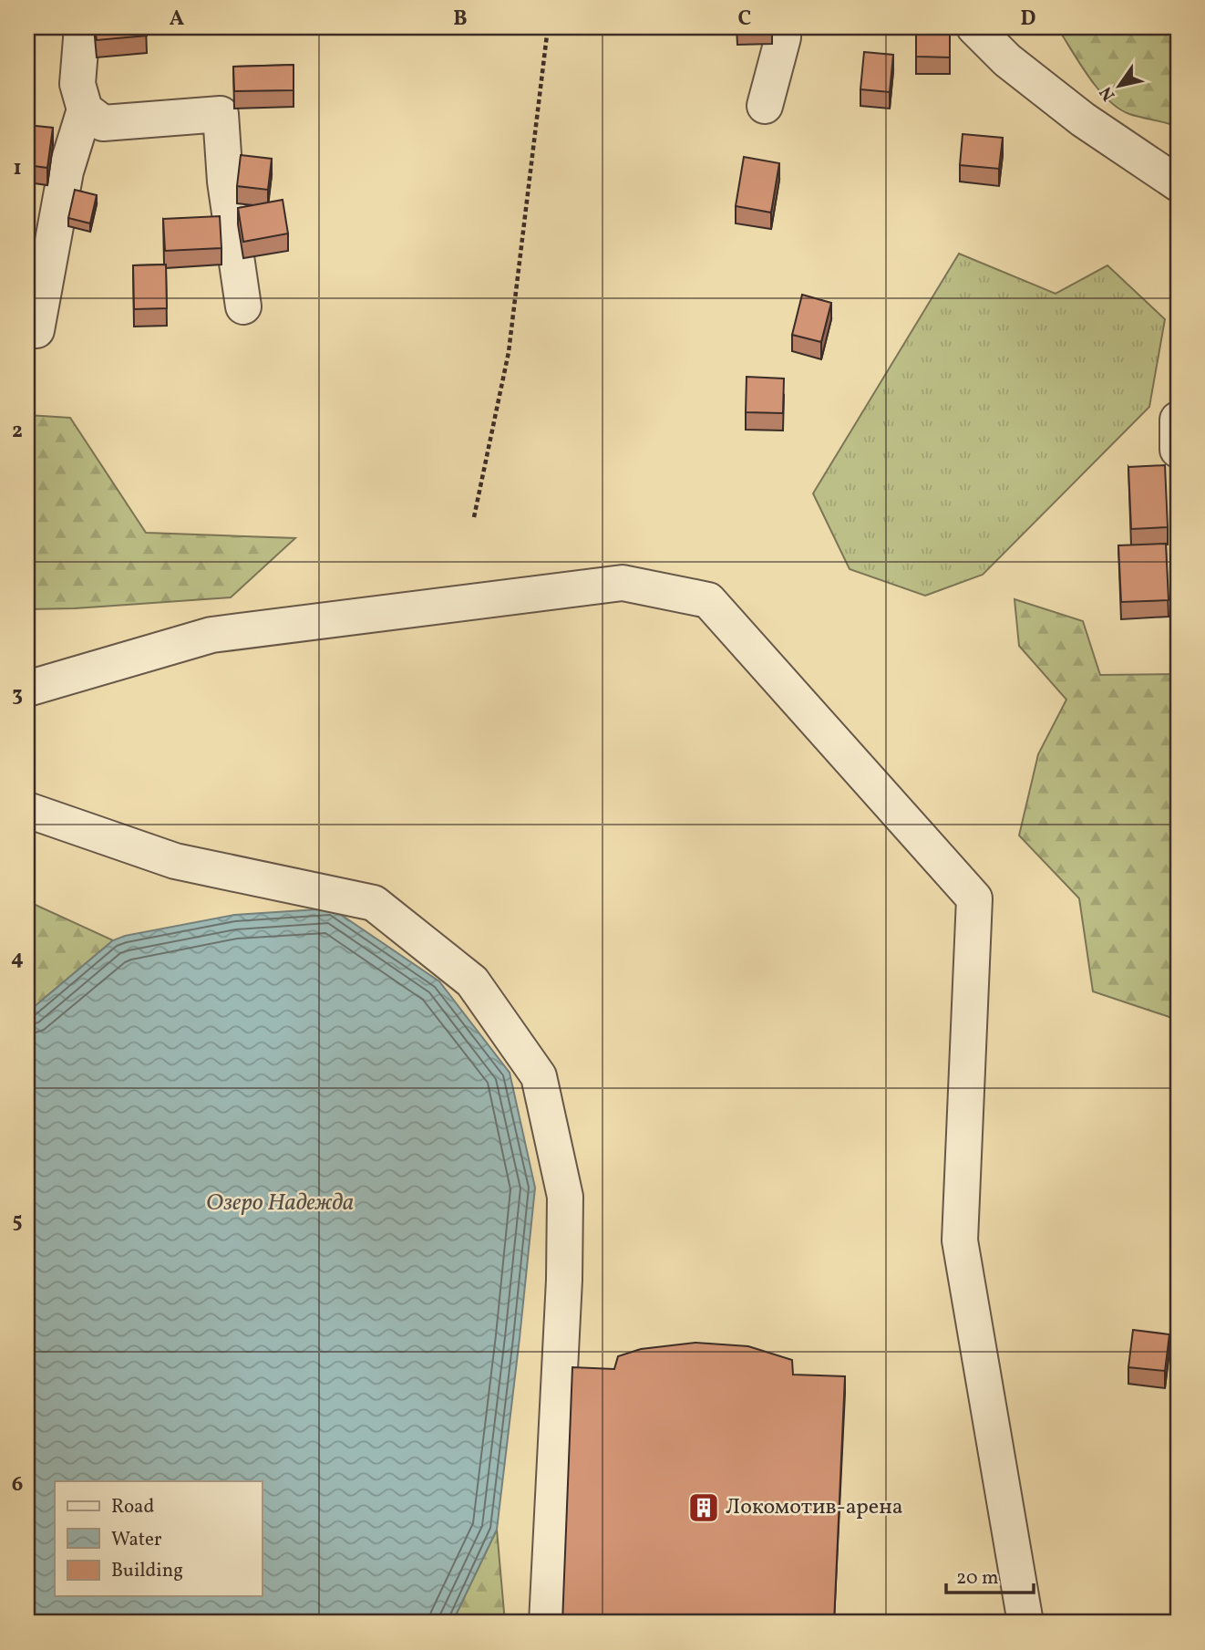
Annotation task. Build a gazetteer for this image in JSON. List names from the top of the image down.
{
  "water": ["Озеро Надежда"],
  "places": {
    "building": ["Локомотив-арена"]
  },
  "legend": ["Road", "Water", "Building"],
  "scale_bar": "20 m",
  "north": "bottom left",
  "grid": {
    "columns": [
      "A",
      "B",
      "C",
      "D"
    ],
    "rows": [
      "1",
      "2",
      "3",
      "4",
      "5",
      "6"
    ]
  }
}
